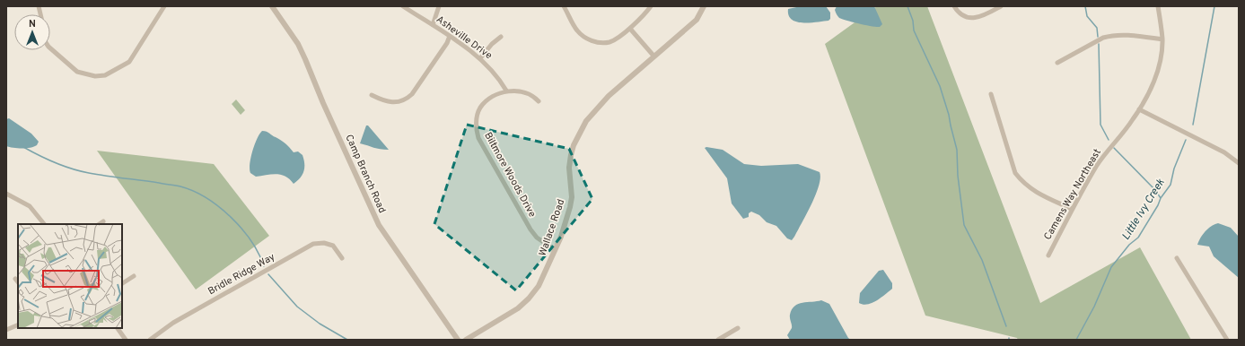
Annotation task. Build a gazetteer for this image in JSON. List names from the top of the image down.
{
  "streets": {
    "street": [
      "Asheville Drive",
      "Camp Branch Road",
      "Biltmore Woods Drive",
      "Camens Way Northeast",
      "Wallace Road",
      "Bridle Ridge Way"
    ]
  },
  "crossings": [
    ["Asheville Drive", "Biltmore Woods Drive"],
    ["Biltmore Woods Drive", "Wallace Road"]
  ],
  "water": ["Little Ivy Creek"],
  "north": "top"
}
